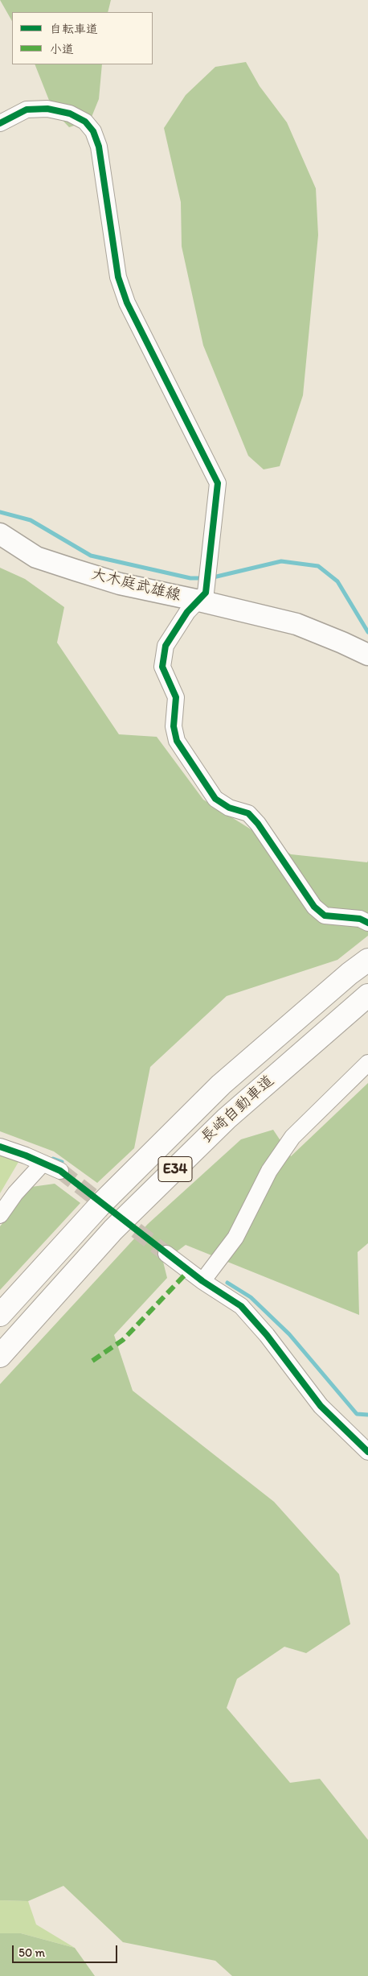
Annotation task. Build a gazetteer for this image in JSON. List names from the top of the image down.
{
  "streets": {
    "highway": ["長崎自動車道", "E34"],
    "main road": ["大木庭武雄線"]
  },
  "legend": ["自転車道", "小道"],
  "scale_bar": "50 m"
}
